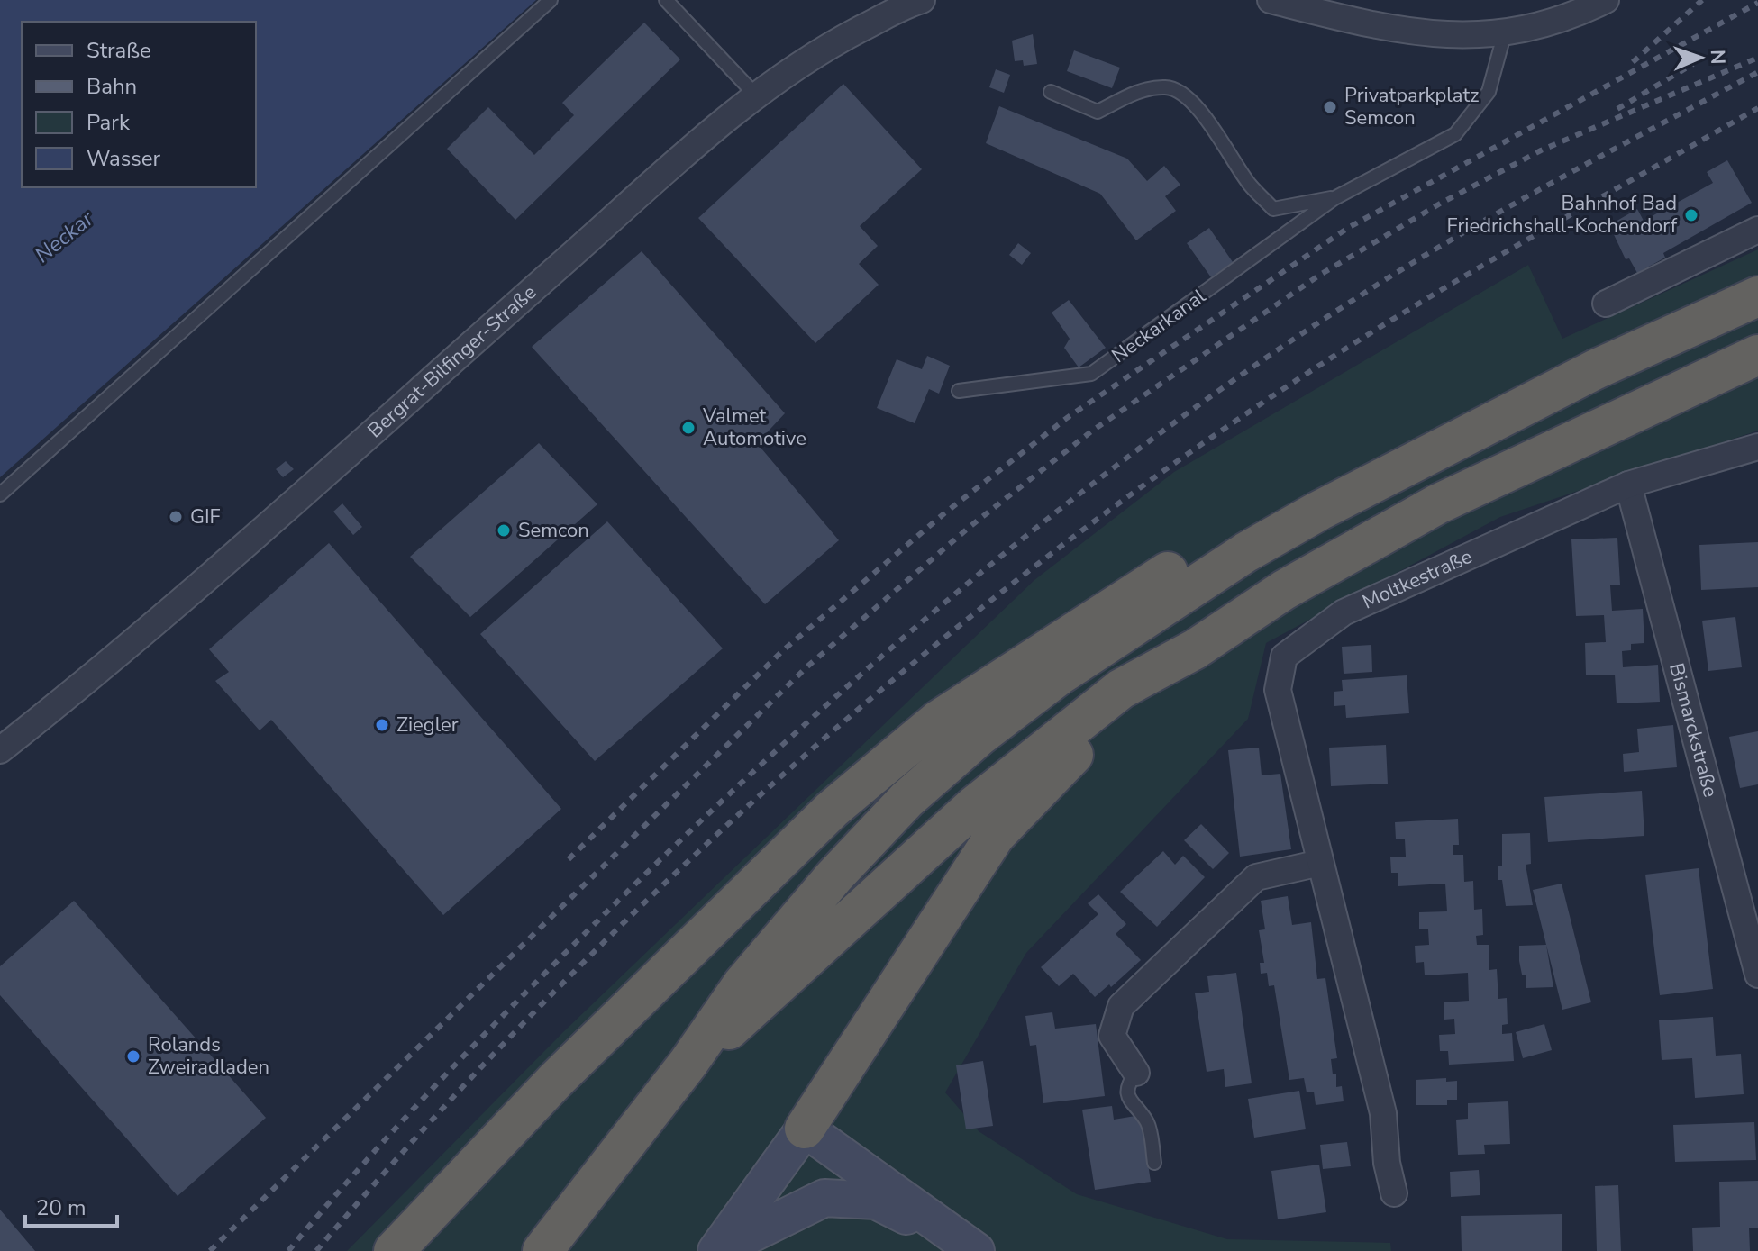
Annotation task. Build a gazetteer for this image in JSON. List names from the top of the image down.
{
  "streets": {
    "street": ["Bergrat-Bilfinger-Straße", "Moltkestraße", "Bismarckstraße"],
    "lane": ["Neckarkanal"]
  },
  "crossings": [
    ["Moltkestraße", "Bismarckstraße"]
  ],
  "water": ["Neckar"],
  "places": [
    "Privatparkplatz Semcon",
    "Bahnhof Bad Friedrichshall-Kochendorf",
    "Valmet Automotive",
    "GIF",
    "Semcon",
    "Ziegler",
    "Rolands Zweiradladen"
  ],
  "legend": [
    "Straße",
    "Bahn",
    "Park",
    "Wasser"
  ],
  "scale_bar": "20 m",
  "north": "right"
}
